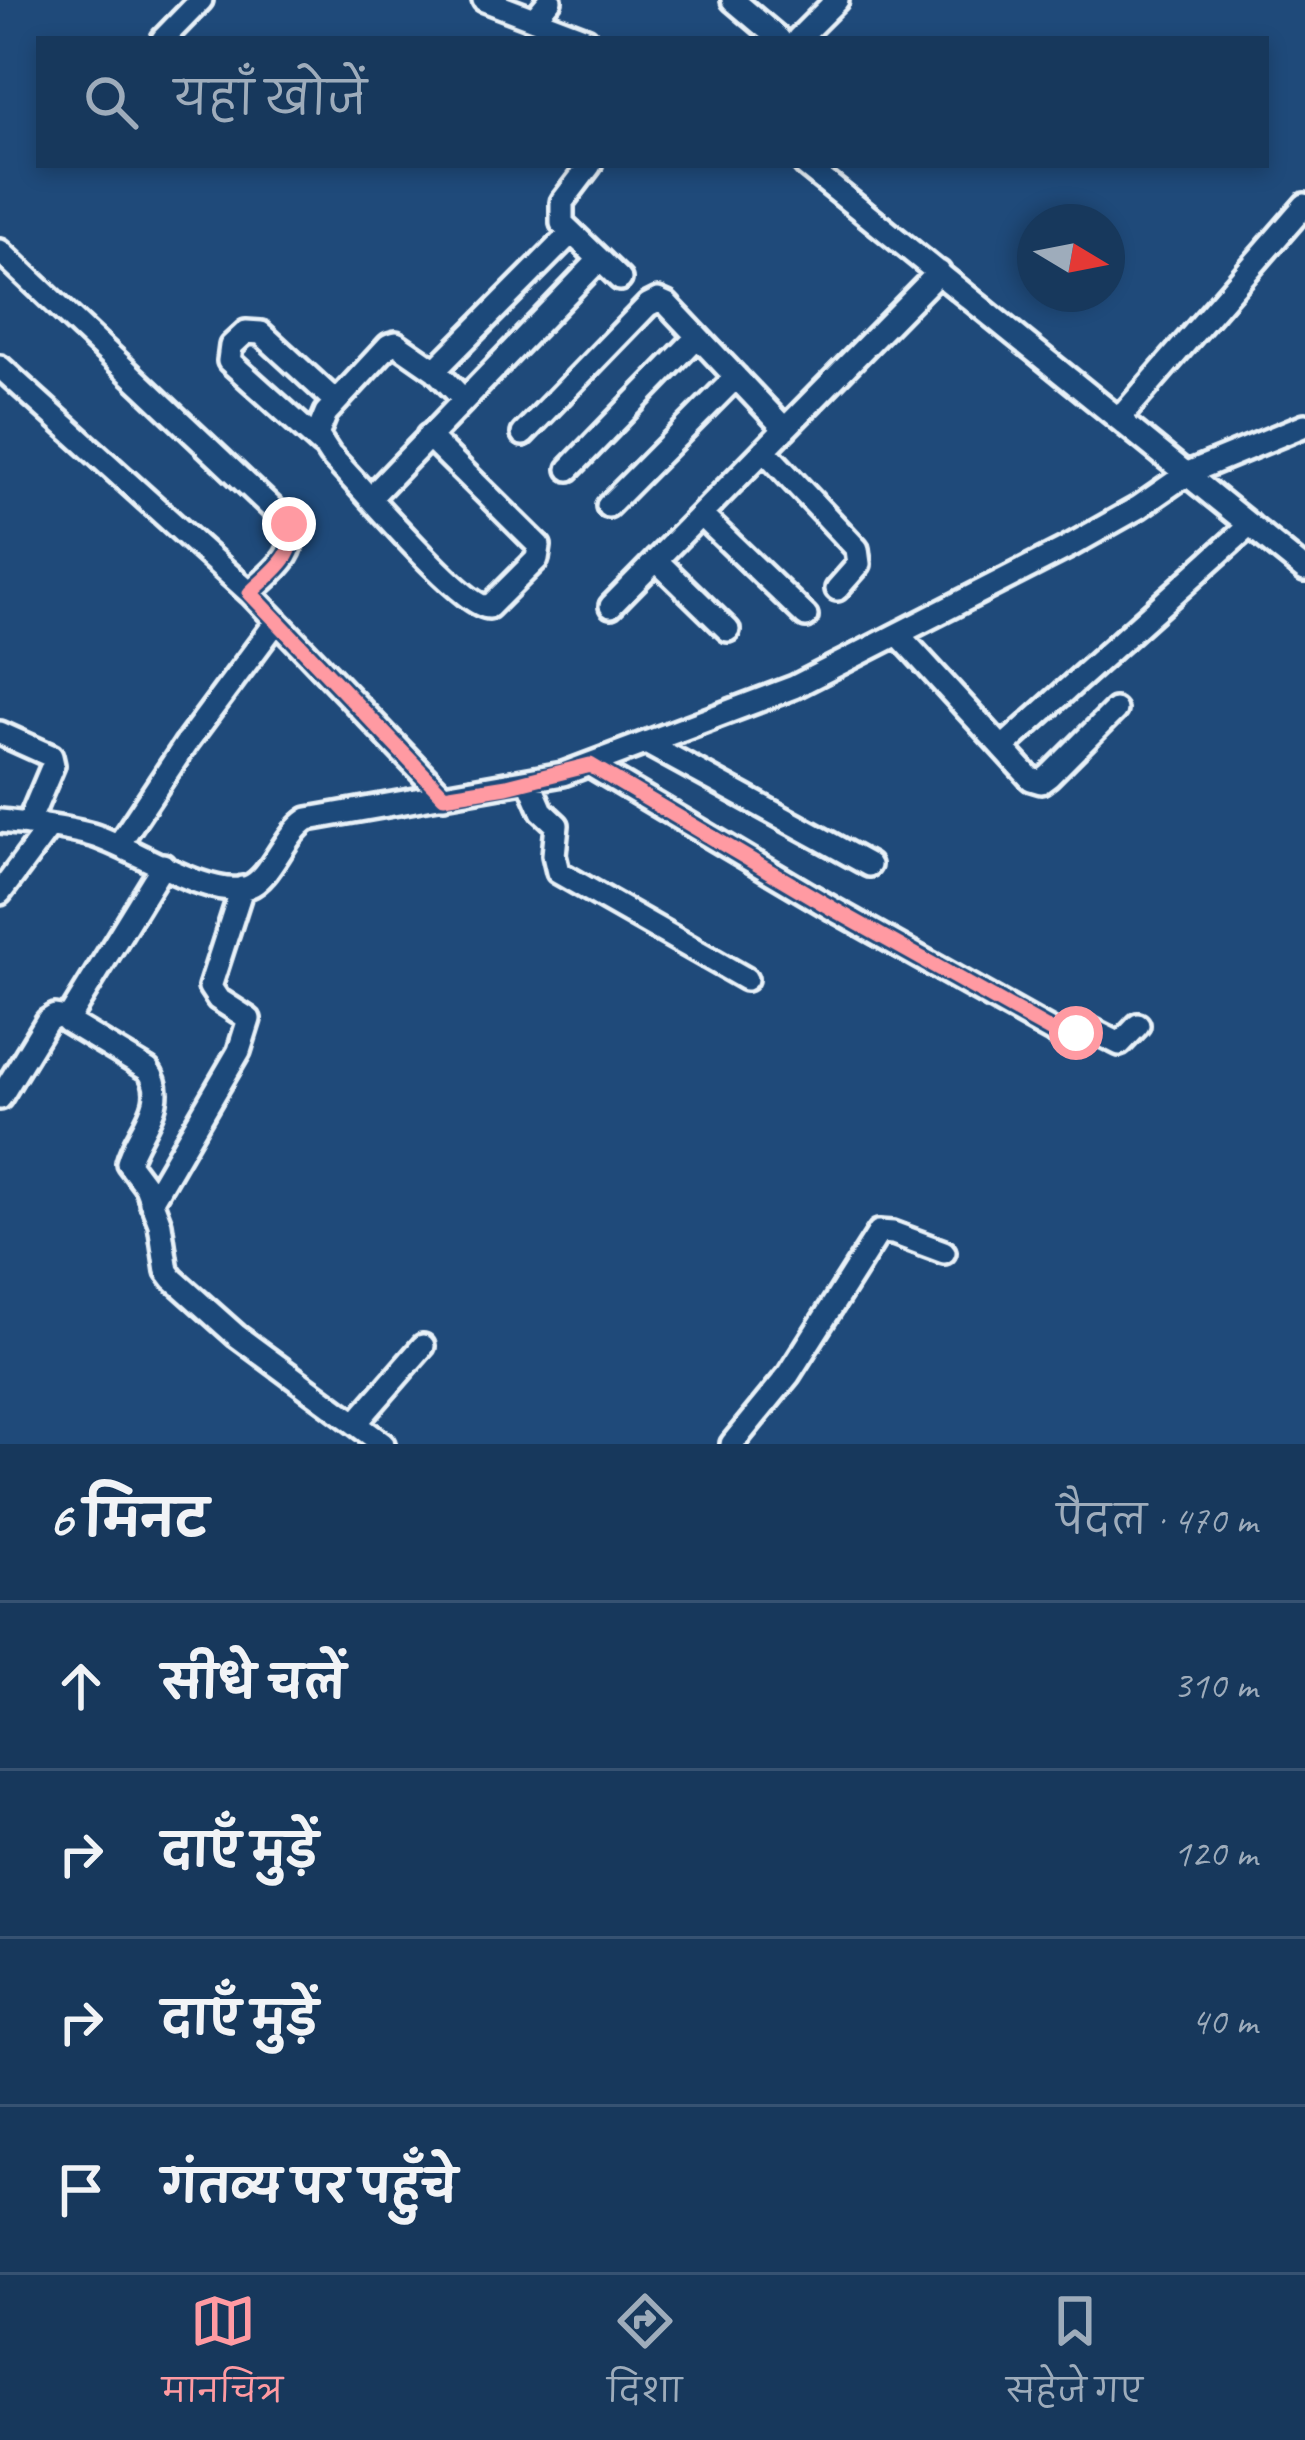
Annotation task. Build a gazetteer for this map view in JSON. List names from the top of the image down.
{
  "north": "right",
  "page": {
    "search": "यहाँ खोजें",
    "heading": ["6 मिनट", "पैदल · 470 m"],
    "list": [
      ["सीधे चलें", "310 m"],
      ["दाएँ मुड़ें", "120 m"],
      ["दाएँ मुड़ें", "40 m"],
      "गंतव्य पर पहुँचे"
    ],
    "nav": ["मानचित्र", "दिशा", "सहेजे गए"]
  }
}
